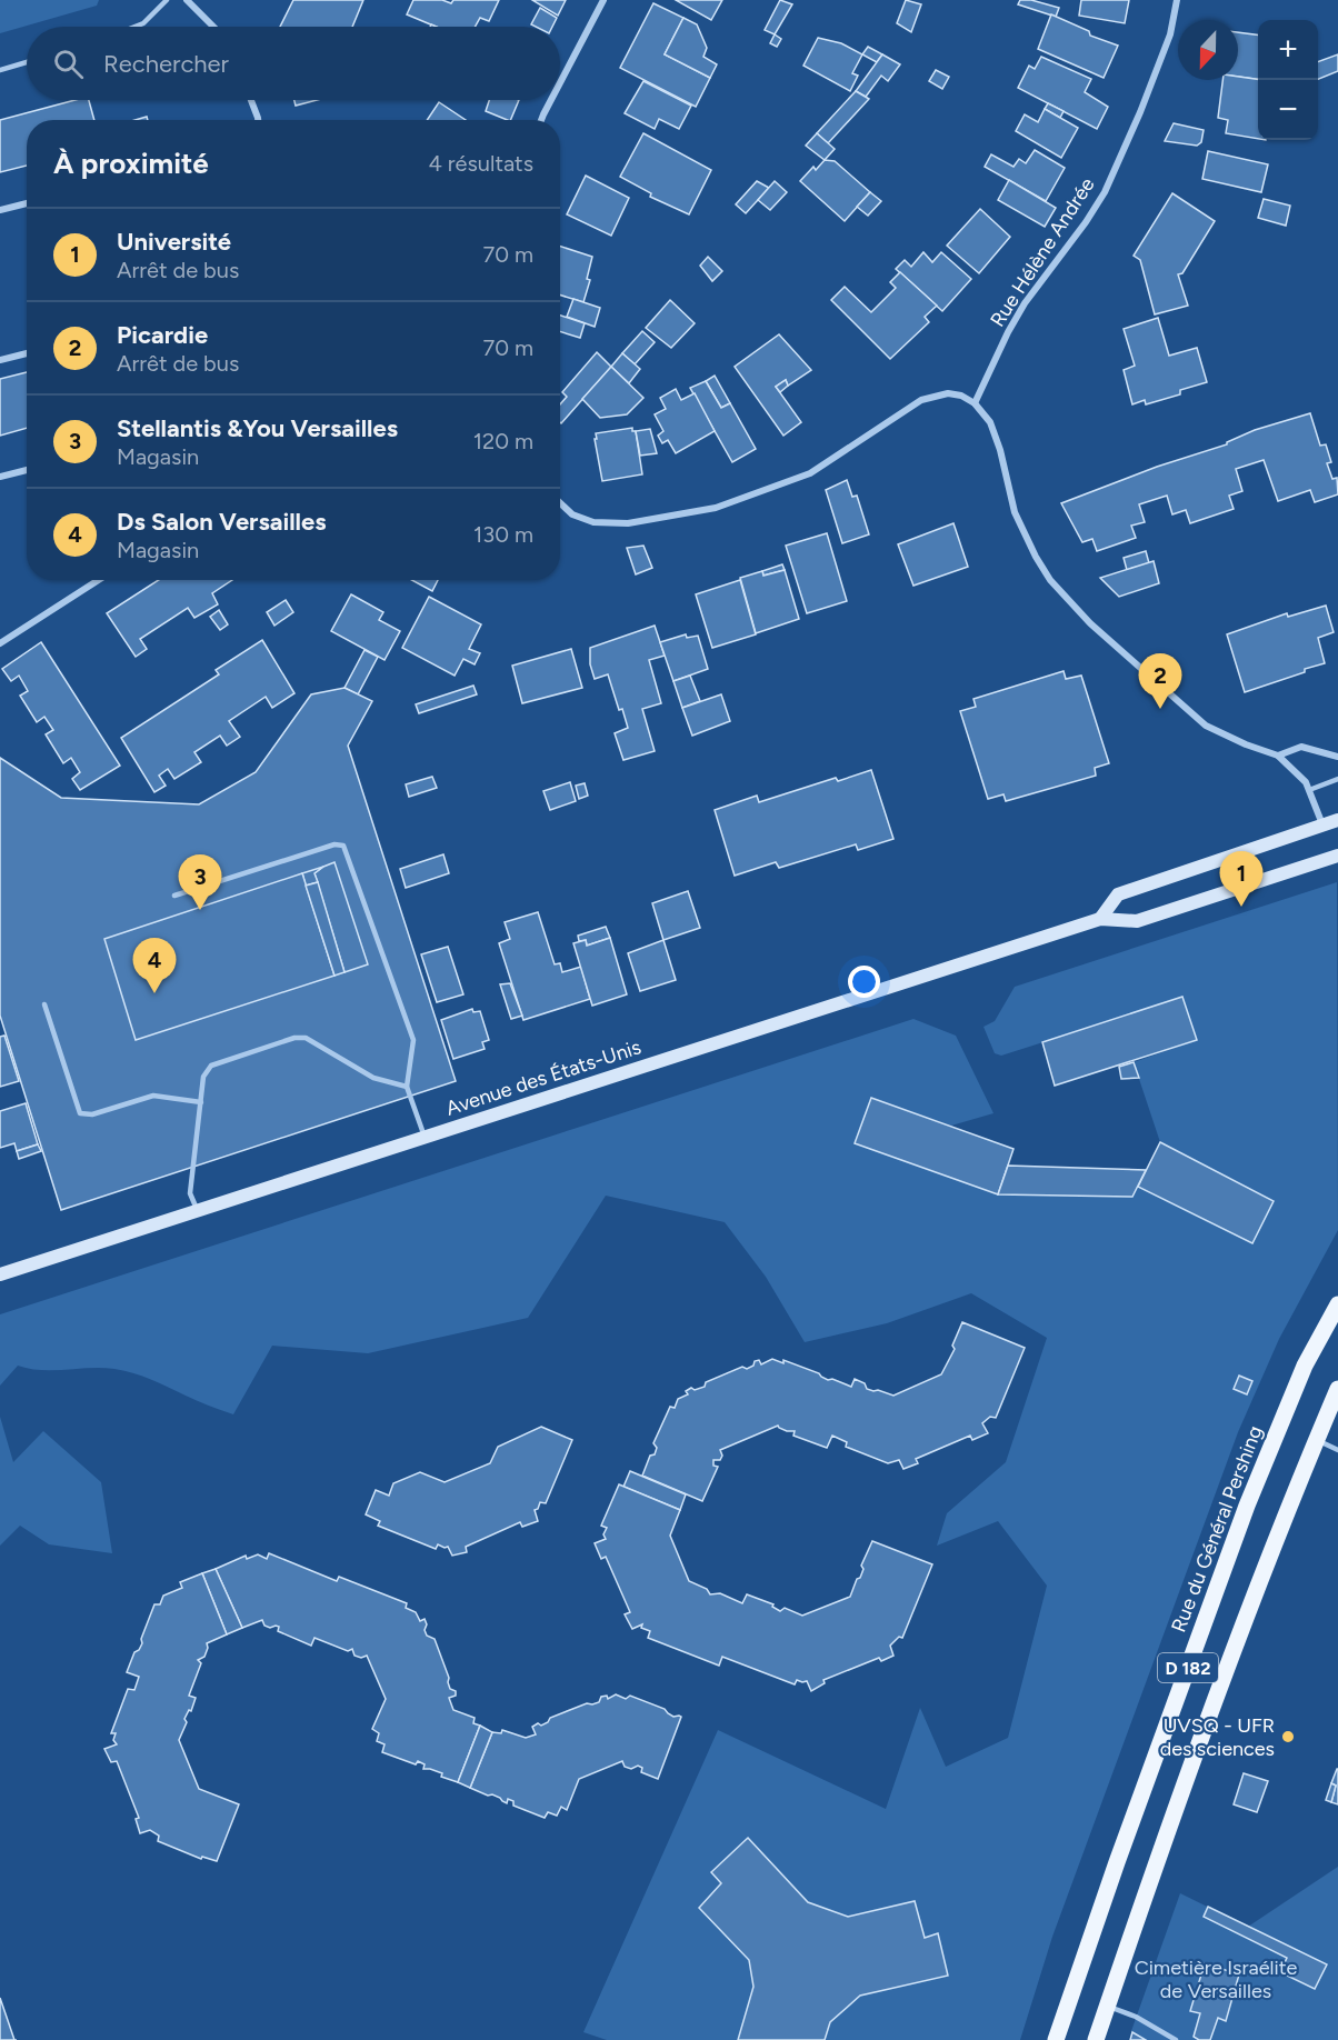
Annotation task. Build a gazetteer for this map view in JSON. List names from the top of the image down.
{
  "streets": {
    "main road": ["Avenue des États-Unis", "Rue du Général Pershing", "D 182"],
    "street": ["Rue Hélène Andrée"]
  },
  "parks": ["Cimetière Israélite de Versailles"],
  "places": ["UVSQ - UFR des sciences"],
  "north": "bottom",
  "page": {
    "map_buttons": ["+", "−"],
    "search": "Rechercher",
    "heading": ["À proximité", "4 résultats"],
    "list": [
      {
        "mark": "1",
        "name": "Université",
        "note": "Arrêt de bus",
        "value": "70 m"
      },
      {
        "mark": "2",
        "name": "Picardie",
        "note": "Arrêt de bus",
        "value": "70 m"
      },
      {
        "mark": "3",
        "name": "Stellantis &You Versailles",
        "note": "Magasin",
        "value": "120 m"
      },
      {
        "mark": "4",
        "name": "Ds Salon Versailles",
        "note": "Magasin",
        "value": "130 m"
      }
    ],
    "pins": [
      "2",
      "1",
      "3",
      "4"
    ]
  }
}
